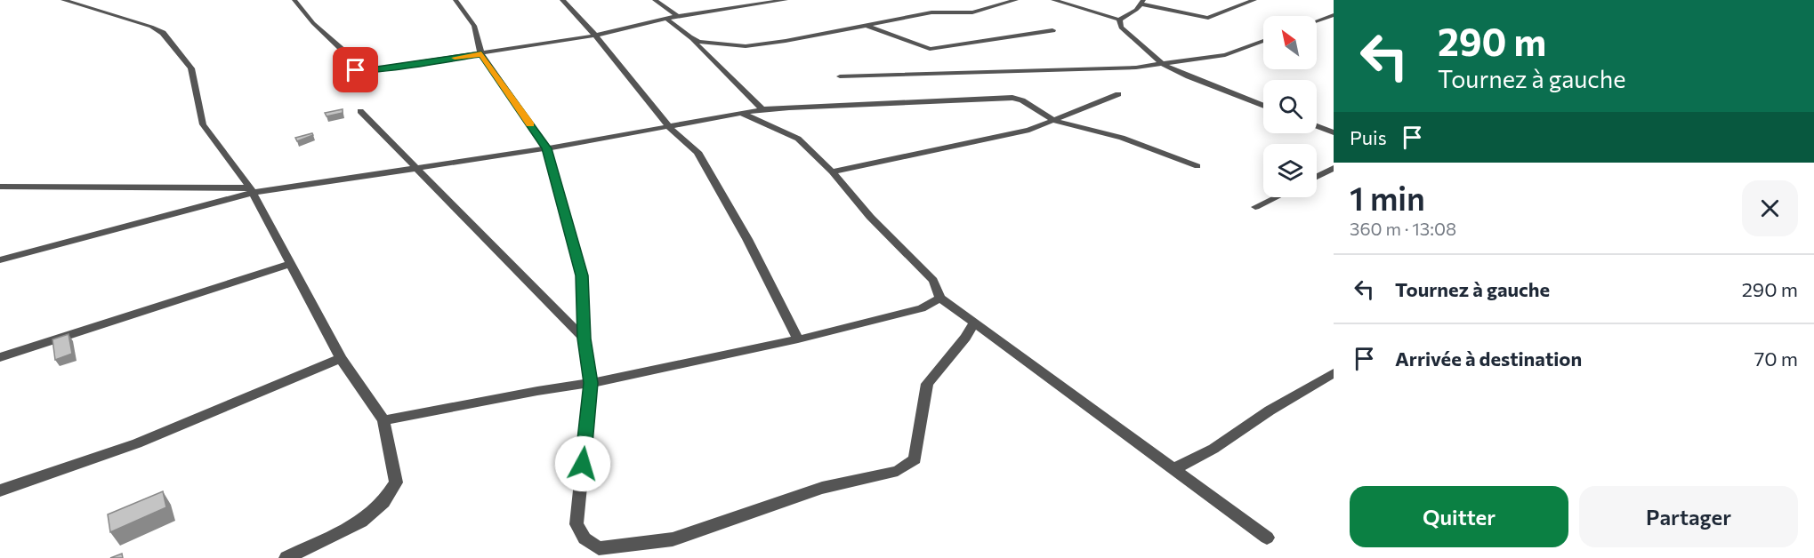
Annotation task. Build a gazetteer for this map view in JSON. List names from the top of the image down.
{
  "north": "top left",
  "page": {
    "turn": ["290 m", "Tournez à gauche"],
    "then": "Puis",
    "heading": ["1 min", "360 m · 13:08"],
    "list": [
      {
        "name": "Tournez à gauche",
        "value": "290 m"
      },
      {
        "name": "Arrivée à destination",
        "value": "70 m"
      }
    ],
    "buttons": ["Quitter", "Partager"]
  }
}
